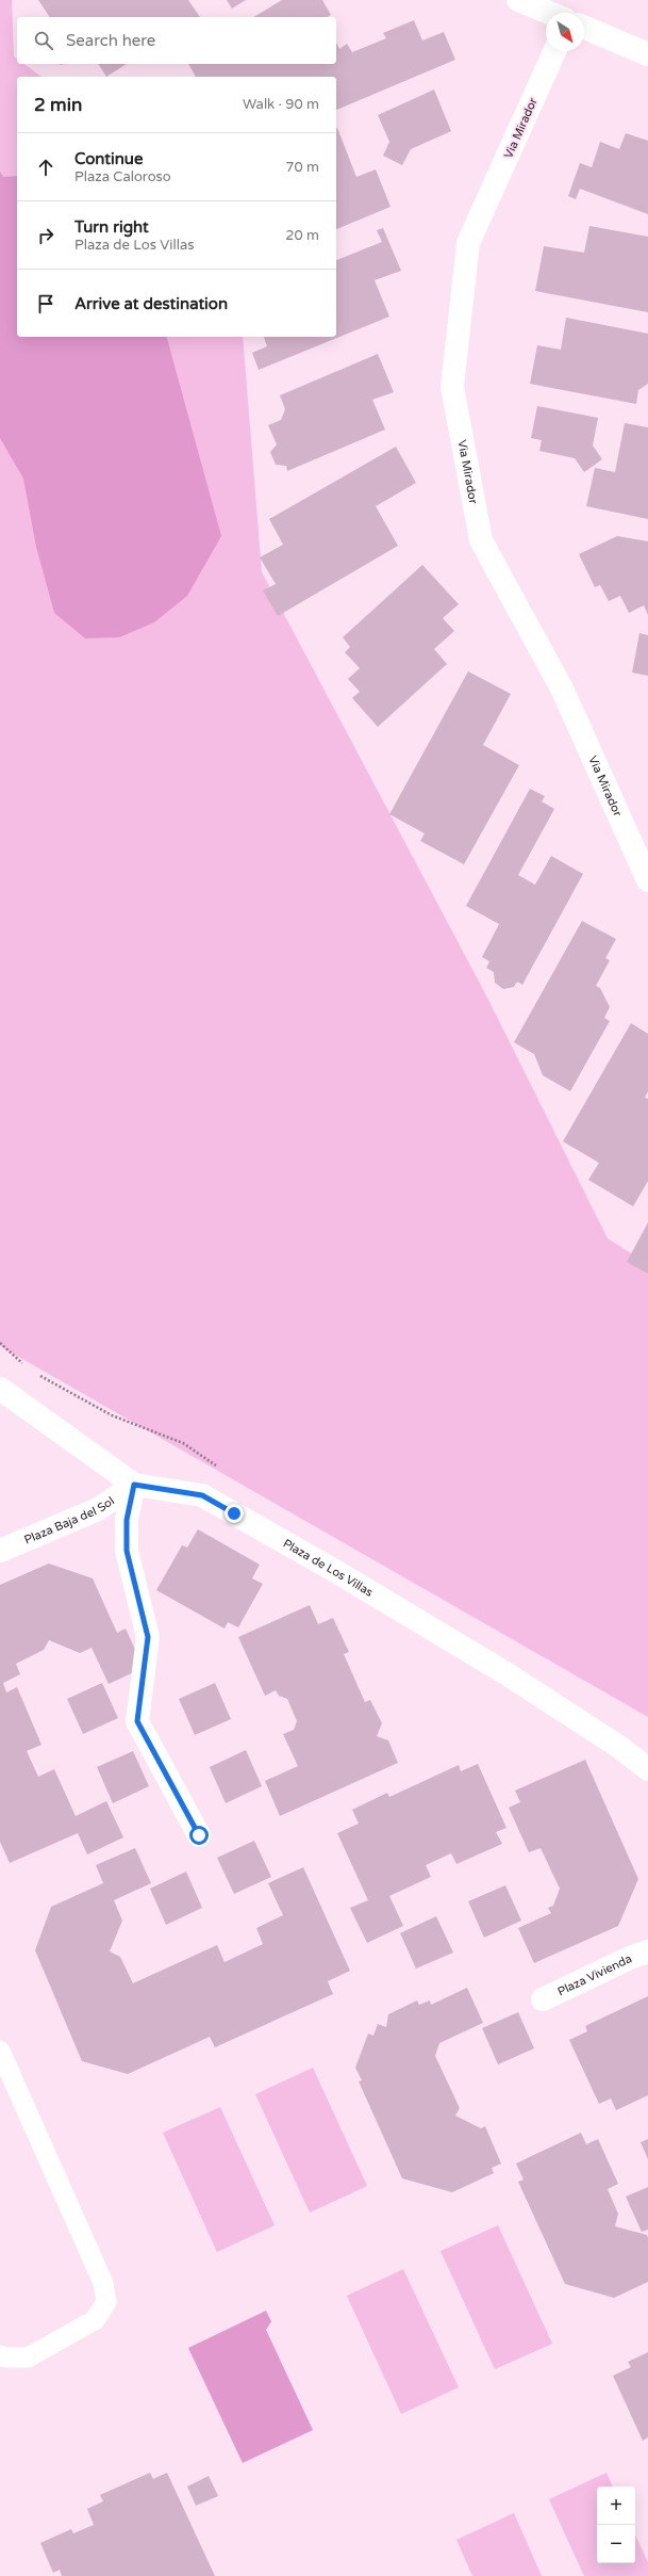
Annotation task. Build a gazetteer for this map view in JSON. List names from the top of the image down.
{
  "streets": {
    "street": [
      "Via Mirador",
      "Plaza Baja del Sol",
      "Plaza de Los Villas",
      "Plaza Vivienda"
    ]
  },
  "crossings": [
    ["Plaza Baja del Sol", "Plaza de Los Villas"]
  ],
  "north": "bottom right",
  "page": {
    "search": "Search here",
    "heading": ["2 min", "Walk · 90 m"],
    "list": [
      ["Continue", "Plaza Caloroso", "70 m"],
      ["Turn right", "Plaza de Los Villas", "20 m"],
      "Arrive at destination"
    ],
    "map_buttons": ["+", "−"]
  }
}
